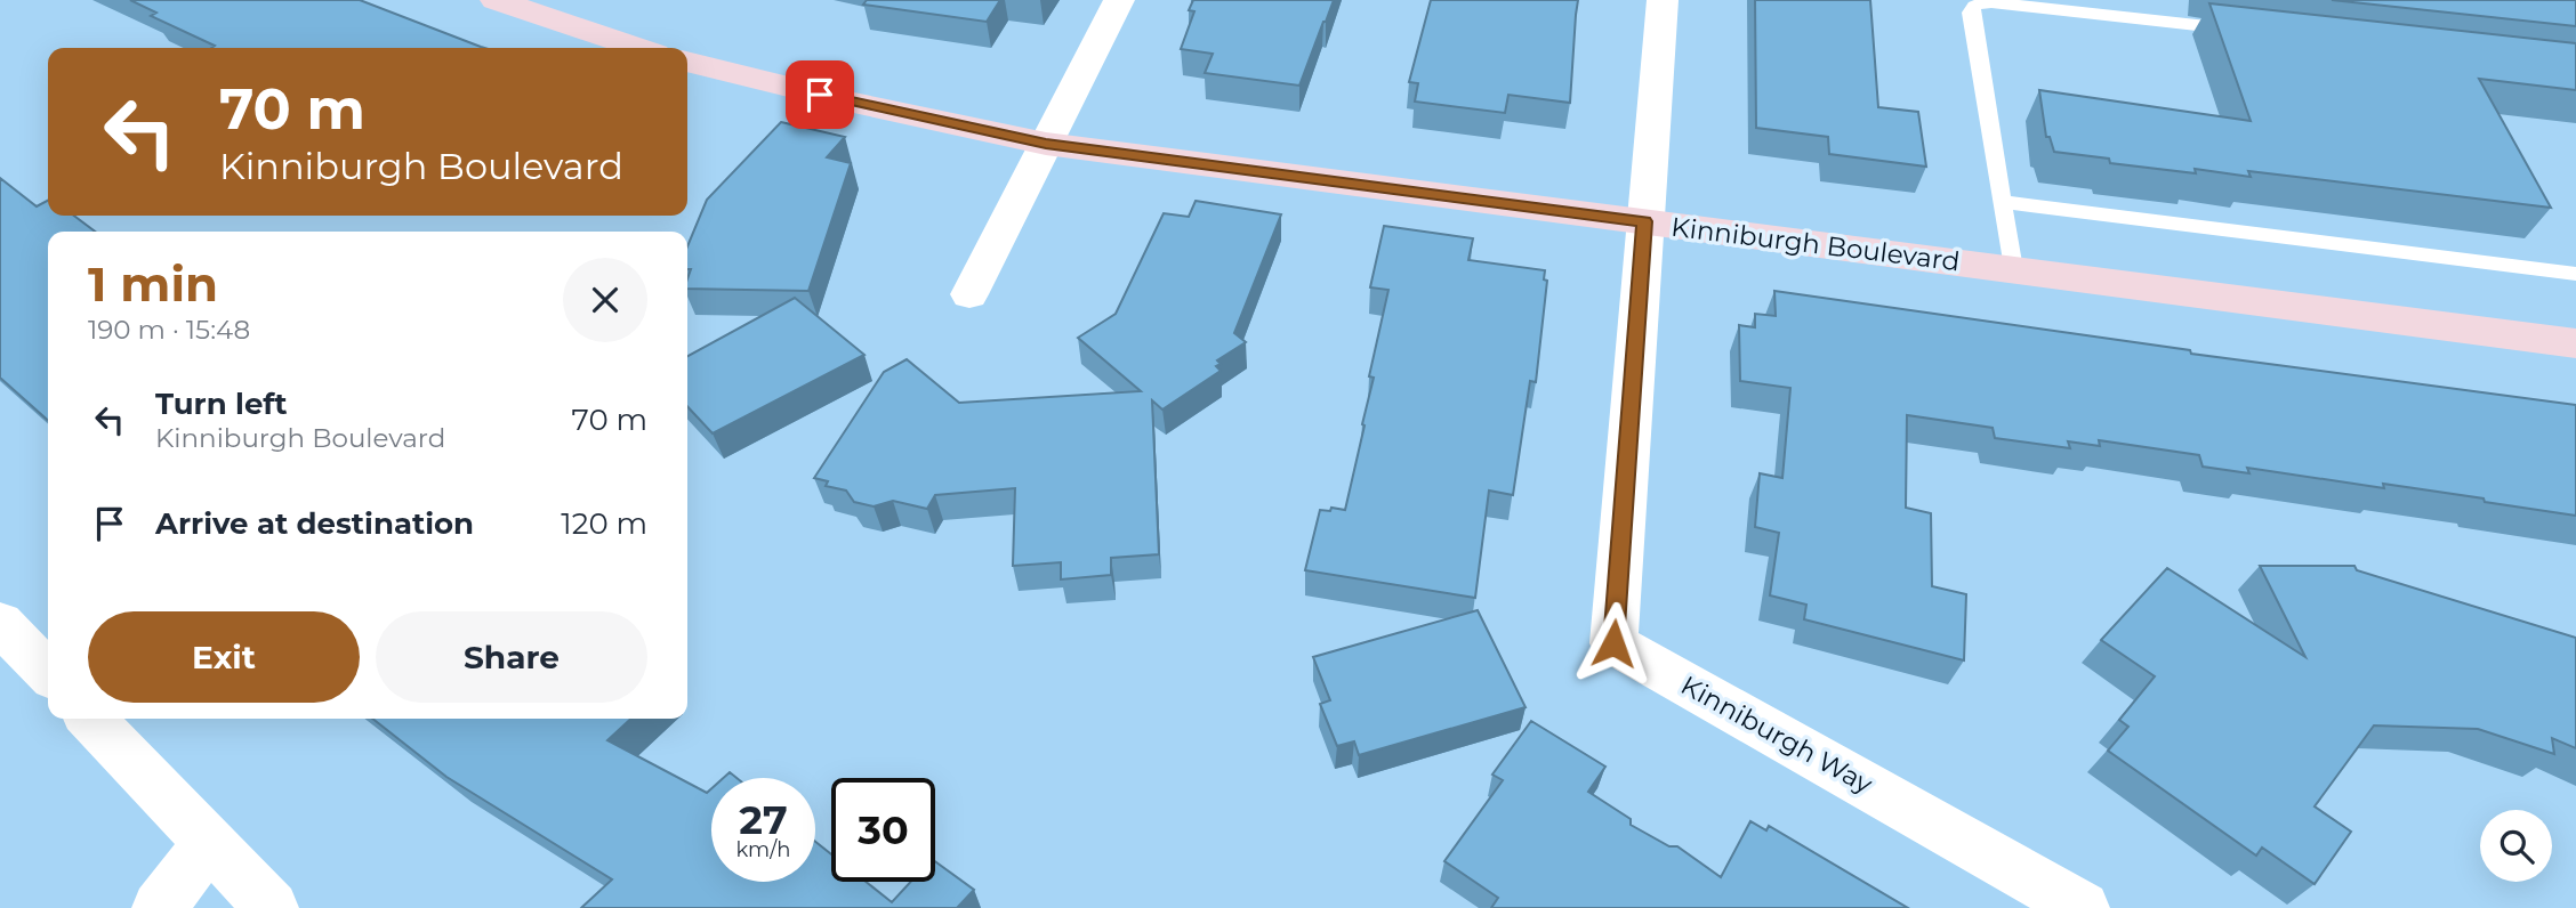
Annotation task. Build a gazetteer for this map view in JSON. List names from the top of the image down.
{
  "streets": {
    "street": ["Kinniburgh Boulevard", "Kinniburgh Way"]
  },
  "crossings": [
    ["Kinniburgh Boulevard", "Kinniburgh Way"]
  ],
  "page": {
    "turn": ["70 m", "Kinniburgh Boulevard"],
    "heading": ["1 min", "190 m · 15:48"],
    "list": [
      {
        "name": "Turn left",
        "note": "Kinniburgh Boulevard",
        "value": "70 m"
      },
      {
        "name": "Arrive at destination",
        "value": "120 m"
      }
    ],
    "buttons": ["Exit", "Share"],
    "speed": "27 km/h",
    "limit": "30"
  }
}
